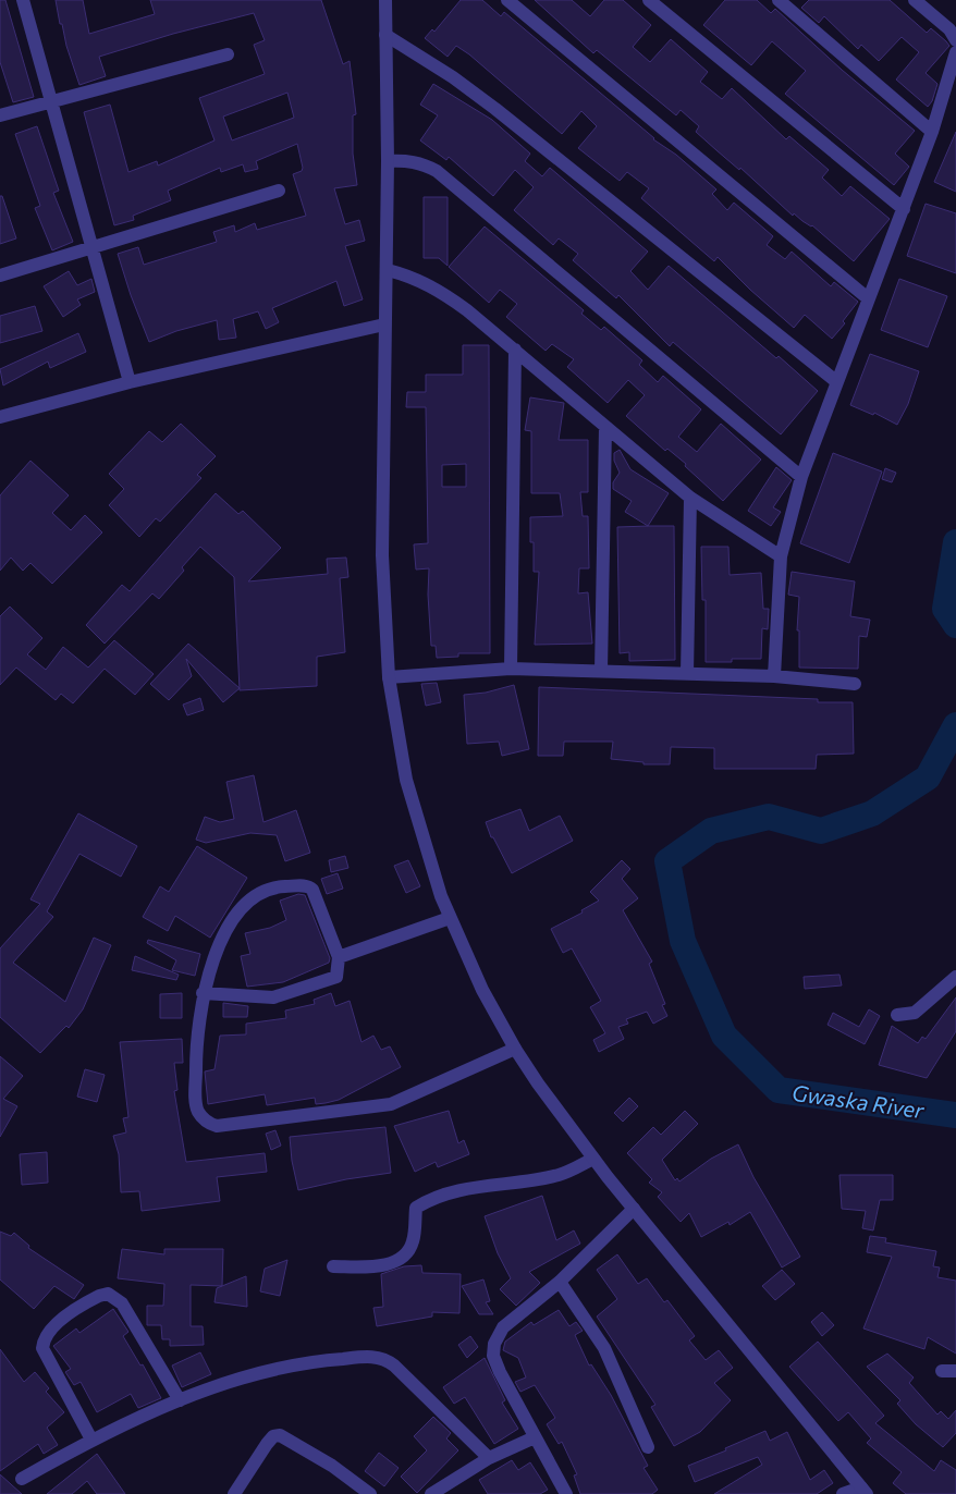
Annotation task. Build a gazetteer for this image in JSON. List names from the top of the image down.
{
  "water": ["Gwaska River"]
}
